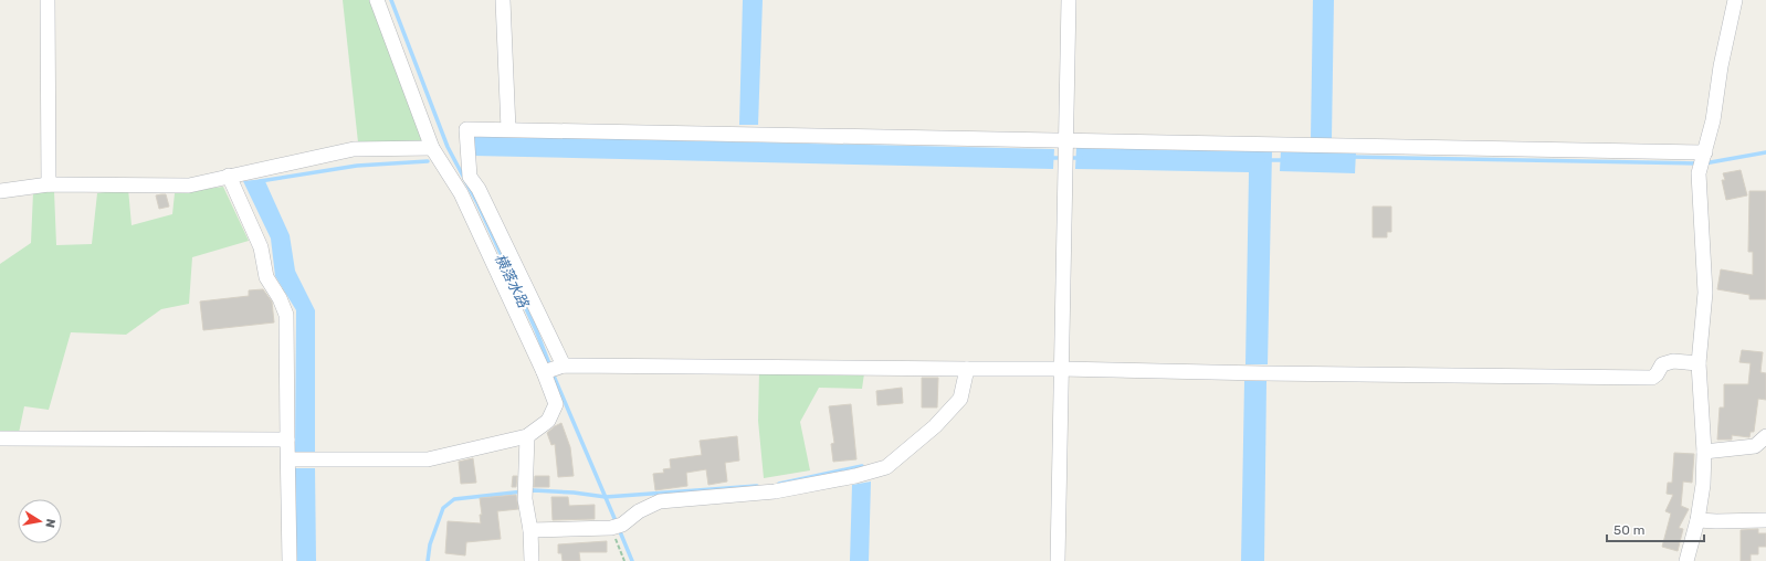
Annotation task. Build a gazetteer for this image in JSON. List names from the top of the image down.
{
  "water": ["横落水路"],
  "scale_bar": "50 m",
  "north": "right"
}
